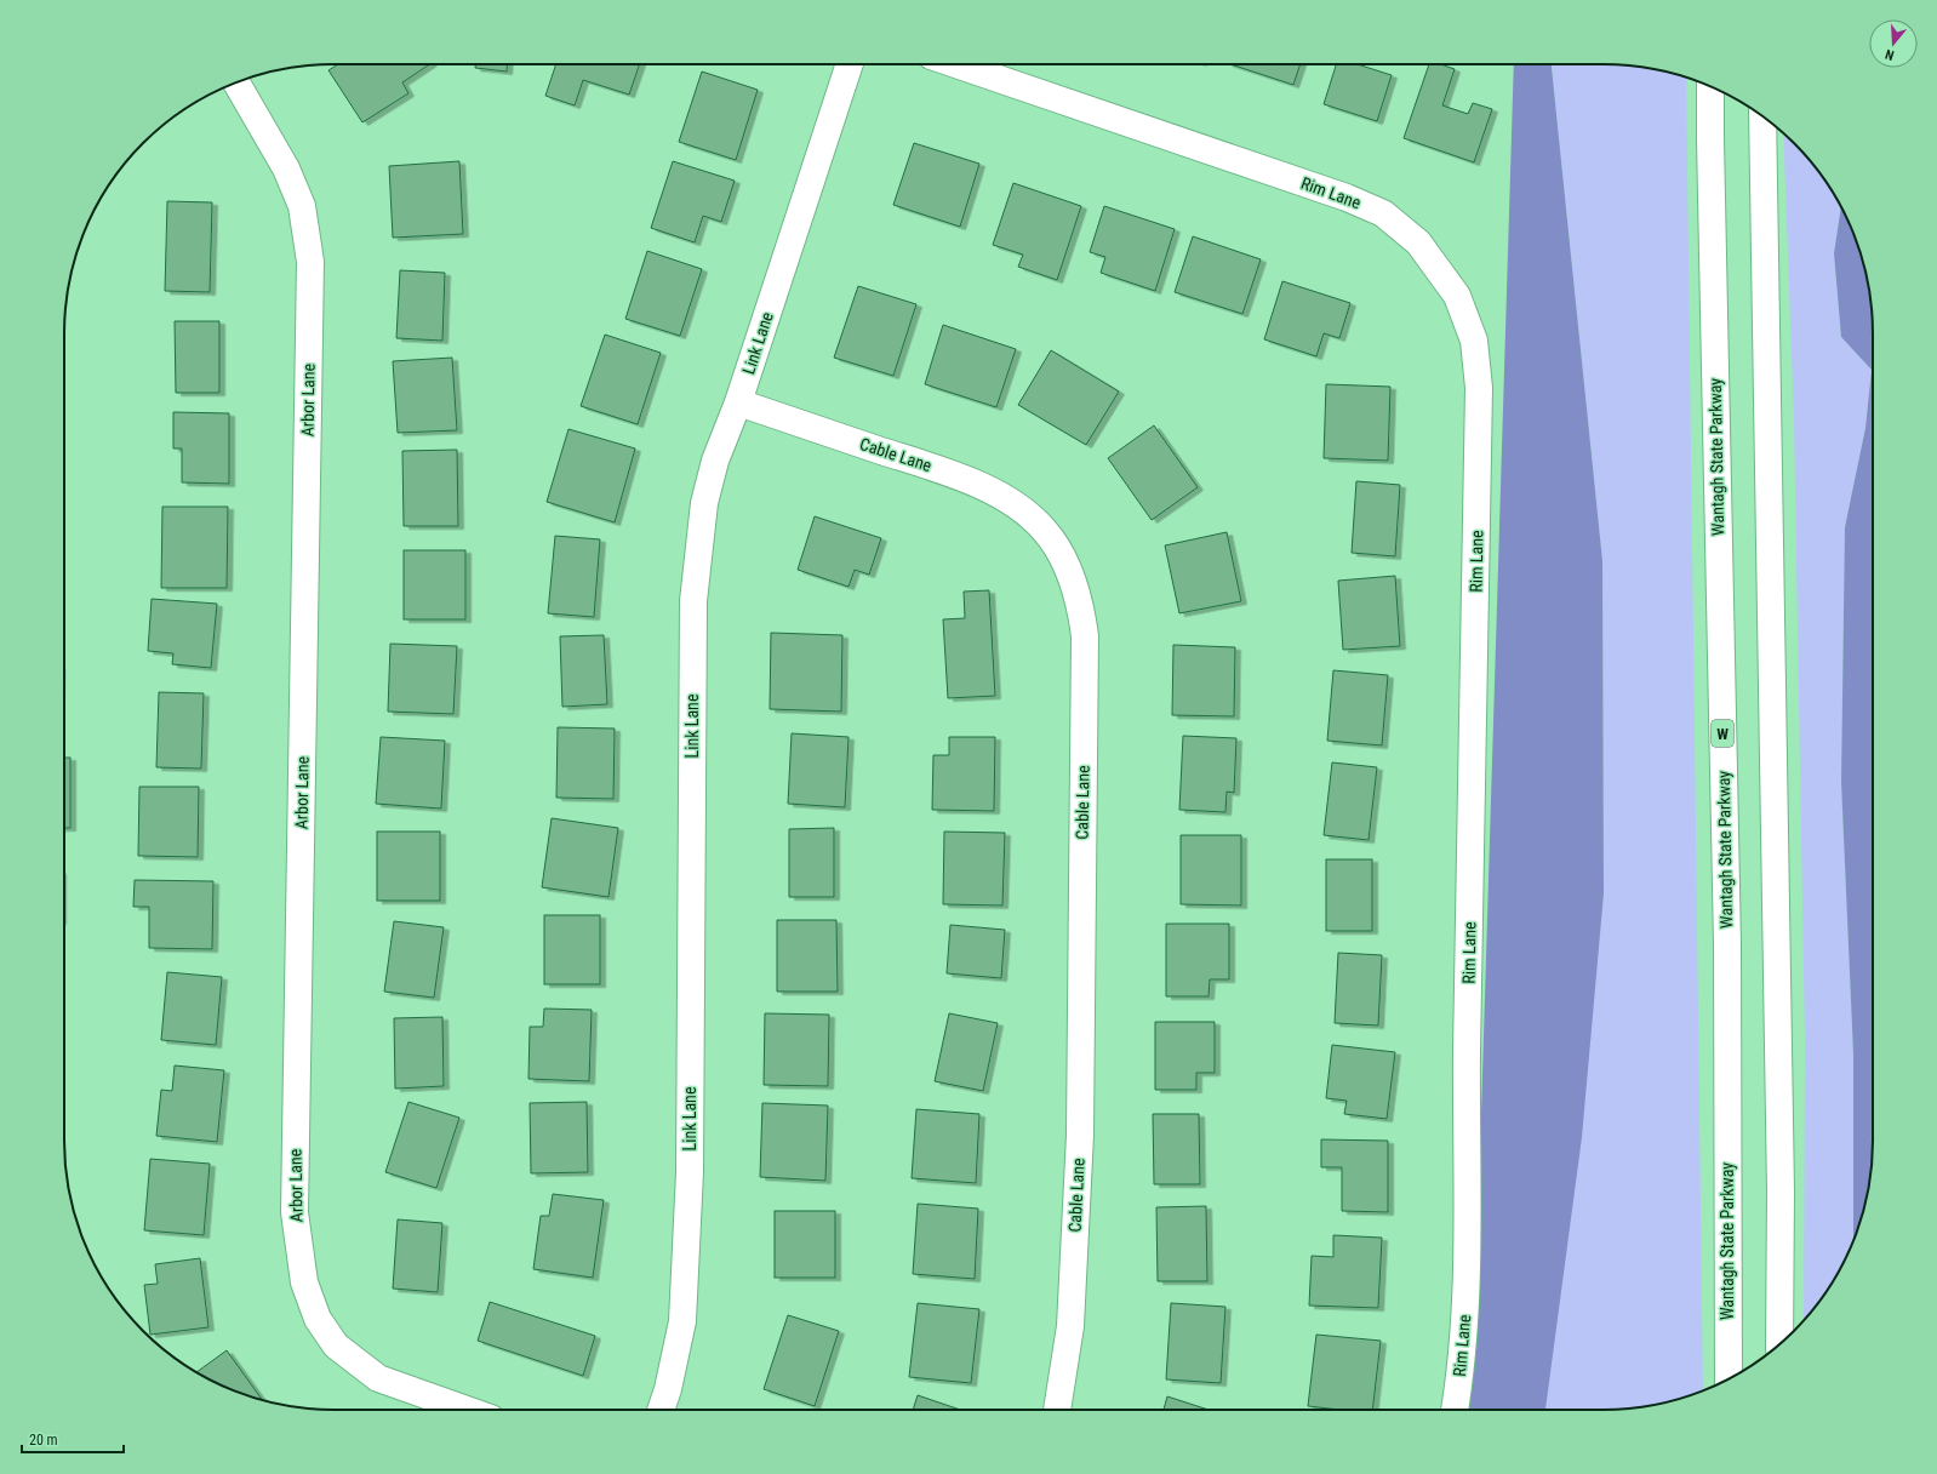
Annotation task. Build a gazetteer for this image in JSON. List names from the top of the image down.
{
  "streets": {
    "main road": [
      "Rim Lane",
      "Link Lane",
      "Arbor Lane",
      "Cable Lane",
      "Wantagh State Parkway",
      "W"
    ]
  },
  "crossings": [
    ["Link Lane", "Cable Lane"]
  ],
  "scale_bar": "20 m",
  "north": "bottom"
}
